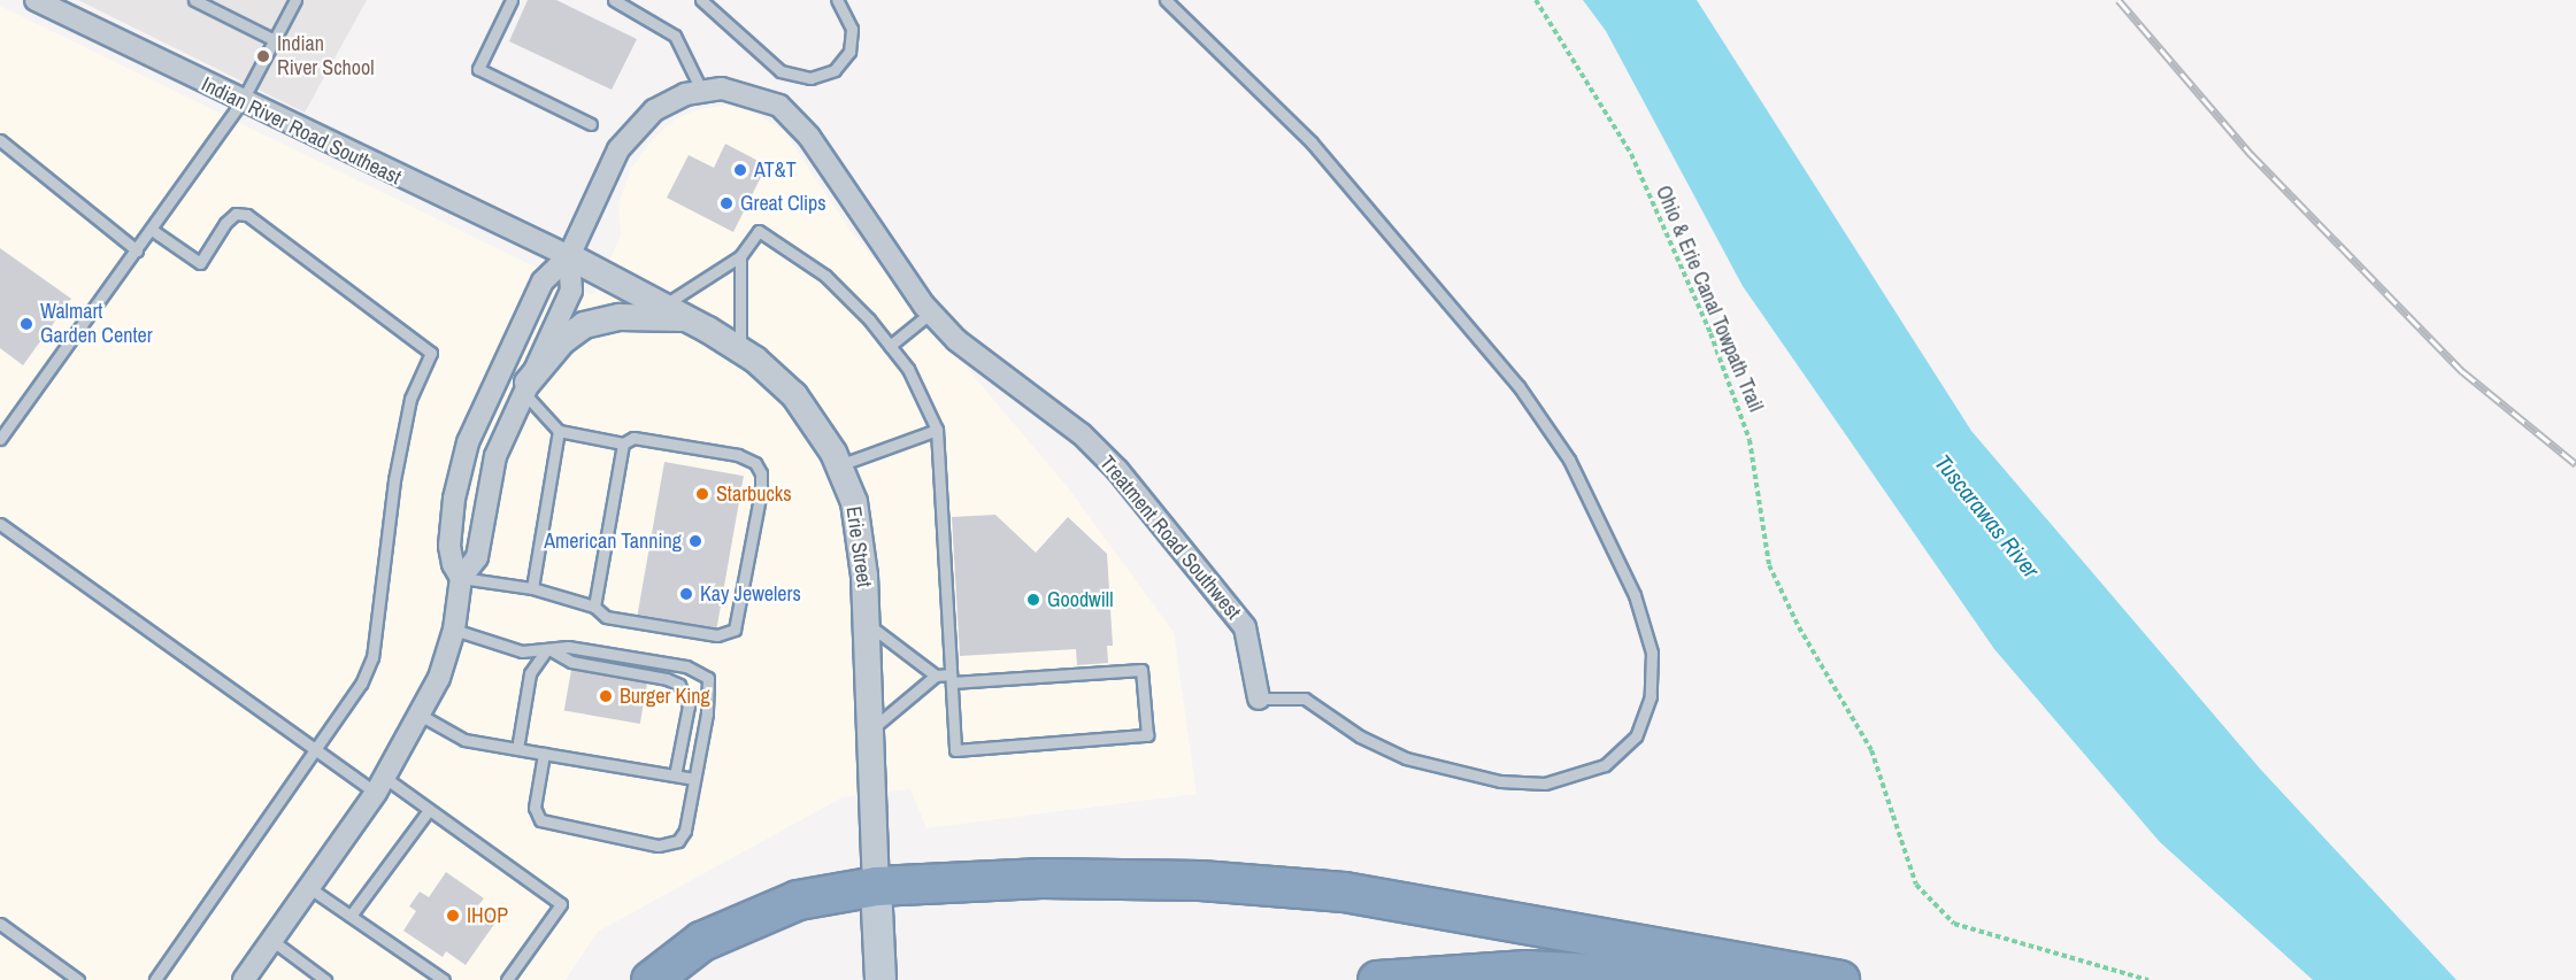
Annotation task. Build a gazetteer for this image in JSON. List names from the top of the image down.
{
  "streets": {
    "main road": ["Erie Street"],
    "street": ["Indian River Road Southeast", "Treatment Road Southwest"],
    "path": ["Ohio & Erie Canal Towpath Trail"]
  },
  "crossings": [
    ["Indian River Road Southeast", "Treatment Road Southwest"],
    ["Indian River Road Southeast", "Erie Street"],
    ["Treatment Road Southwest", "Erie Street"]
  ],
  "water": ["Tuscarawas River"],
  "places": [
    "Indian River School",
    "AT&T",
    "Great Clips",
    "Walmart Garden Center",
    "Starbucks",
    "American Tanning",
    "Kay Jewelers",
    "Goodwill",
    "Burger King",
    "IHOP"
  ]
}
